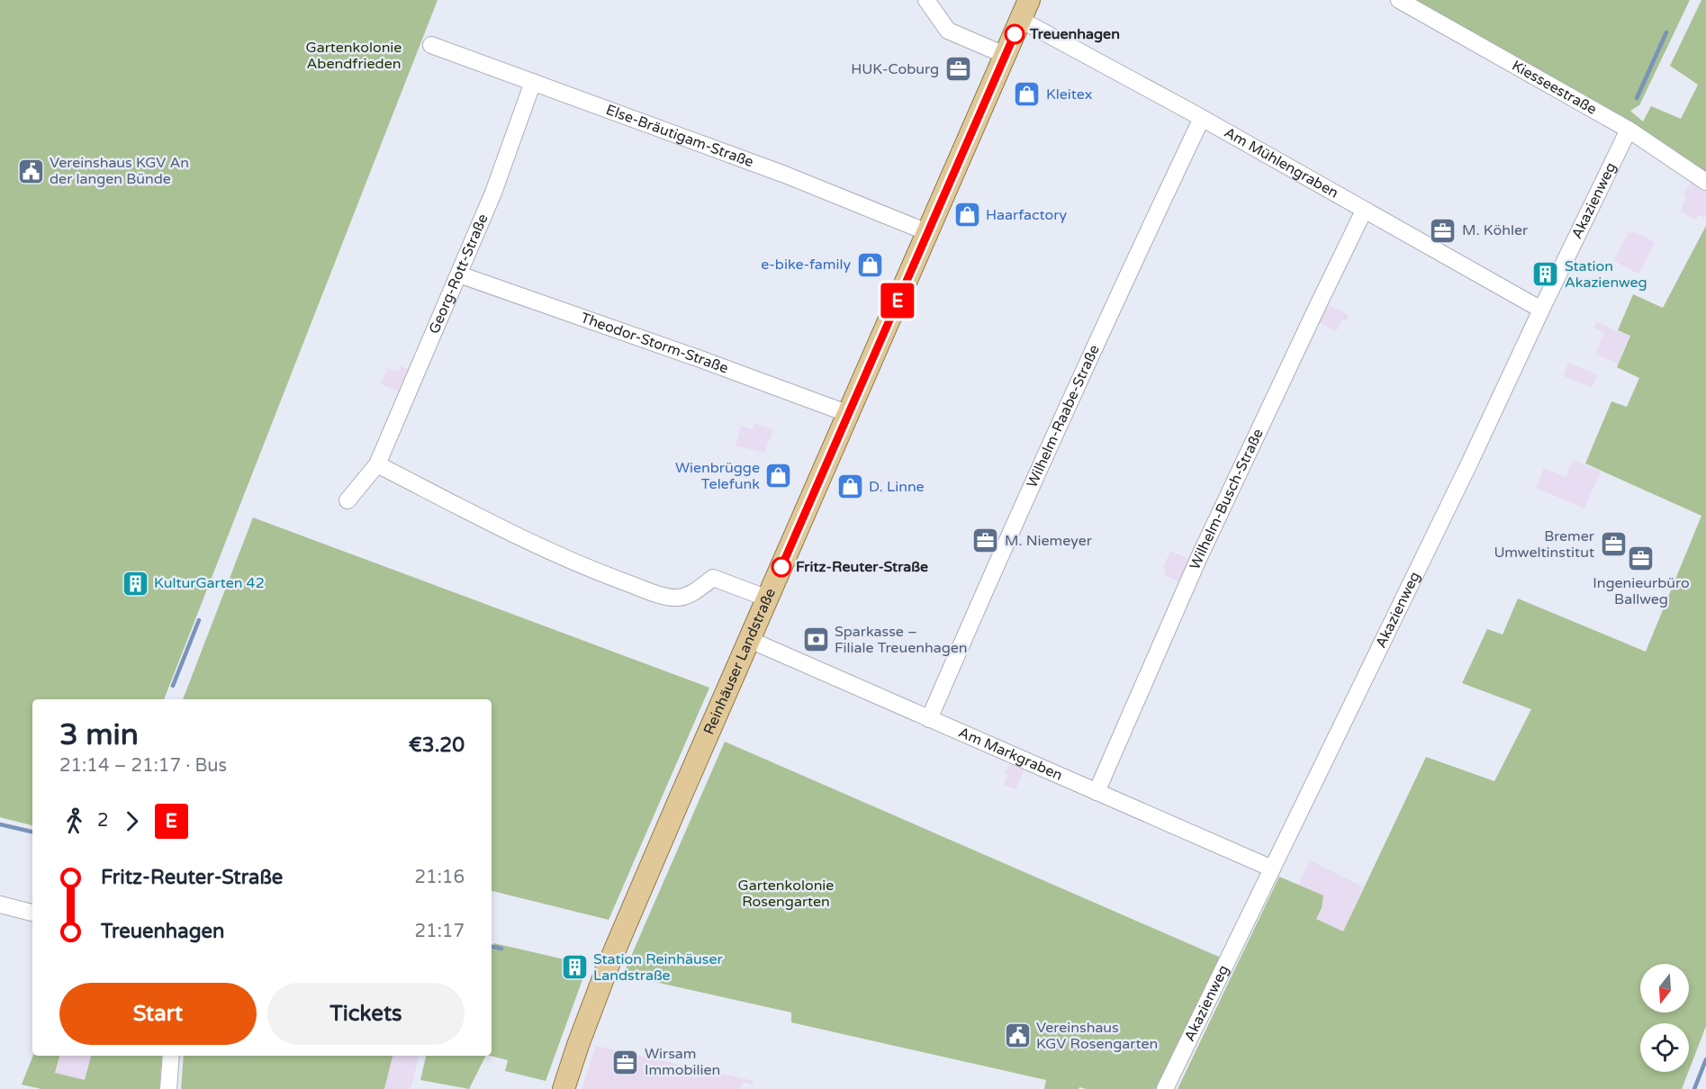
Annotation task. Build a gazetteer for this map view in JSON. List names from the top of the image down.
{
  "streets": {
    "main road": ["Reinhäuser Landstraße"],
    "street": [
      "Kiesseestraße",
      "Else-Bräutigam-Straße",
      "Am Mühlengraben",
      "Akazienweg",
      "Georg-Rott-Straße",
      "Theodor-Storm-Straße",
      "Wilhelm-Raabe-Straße",
      "Wilhelm-Busch-Straße",
      "Am Markgraben"
    ]
  },
  "crossings": [
    ["Kiesseestraße", "Akazienweg"],
    ["Else-Bräutigam-Straße", "Georg-Rott-Straße"],
    ["Else-Bräutigam-Straße", "Reinhäuser Landstraße"],
    ["Am Mühlengraben", "Akazienweg"],
    ["Am Mühlengraben", "Wilhelm-Raabe-Straße"],
    ["Am Mühlengraben", "Wilhelm-Busch-Straße"],
    ["Am Mühlengraben", "Reinhäuser Landstraße"],
    ["Akazienweg", "Am Markgraben"],
    ["Georg-Rott-Straße", "Theodor-Storm-Straße"],
    ["Theodor-Storm-Straße", "Reinhäuser Landstraße"],
    ["Wilhelm-Raabe-Straße", "Am Markgraben"],
    ["Wilhelm-Busch-Straße", "Am Markgraben"],
    ["Reinhäuser Landstraße", "Am Markgraben"]
  ],
  "parks": ["Gartenkolonie Abendfrieden", "Gartenkolonie Rosengarten"],
  "places": {
    "other": ["Treuenhagen", "Fritz-Reuter-Straße"],
    "office": [
      "HUK-Coburg",
      "M. Köhler",
      "M. Niemeyer",
      "Bremer Umweltinstitut",
      "Ingenieurbüro Ballweg",
      "Wirsam Immobilien"
    ],
    "shop": [
      "Kleitex",
      "Haarfactory",
      "e-bike-family",
      "Wienbrügge Telefunk",
      "D. Linne"
    ],
    "public building": ["Vereinshaus KGV An der langen Bünde", "Vereinshaus KGV Rosengarten"],
    "building": ["Station Akazienweg", "KulturGarten 42", "Station Reinhäuser Landstraße"],
    "bank": ["Sparkasse – Filiale Treuenhagen"]
  },
  "lines": ["bus line E"],
  "north": "bottom",
  "page": {
    "on_map": "E",
    "heading": ["3 min", "21:14 – 21:17 · Bus", "€3.20"],
    "legs": ["2", "E"],
    "list": [
      {
        "name": "Fritz-Reuter-Straße",
        "value": "21:16"
      },
      {
        "name": "Treuenhagen",
        "value": "21:17"
      }
    ],
    "buttons": ["Start", "Tickets"]
  }
}
